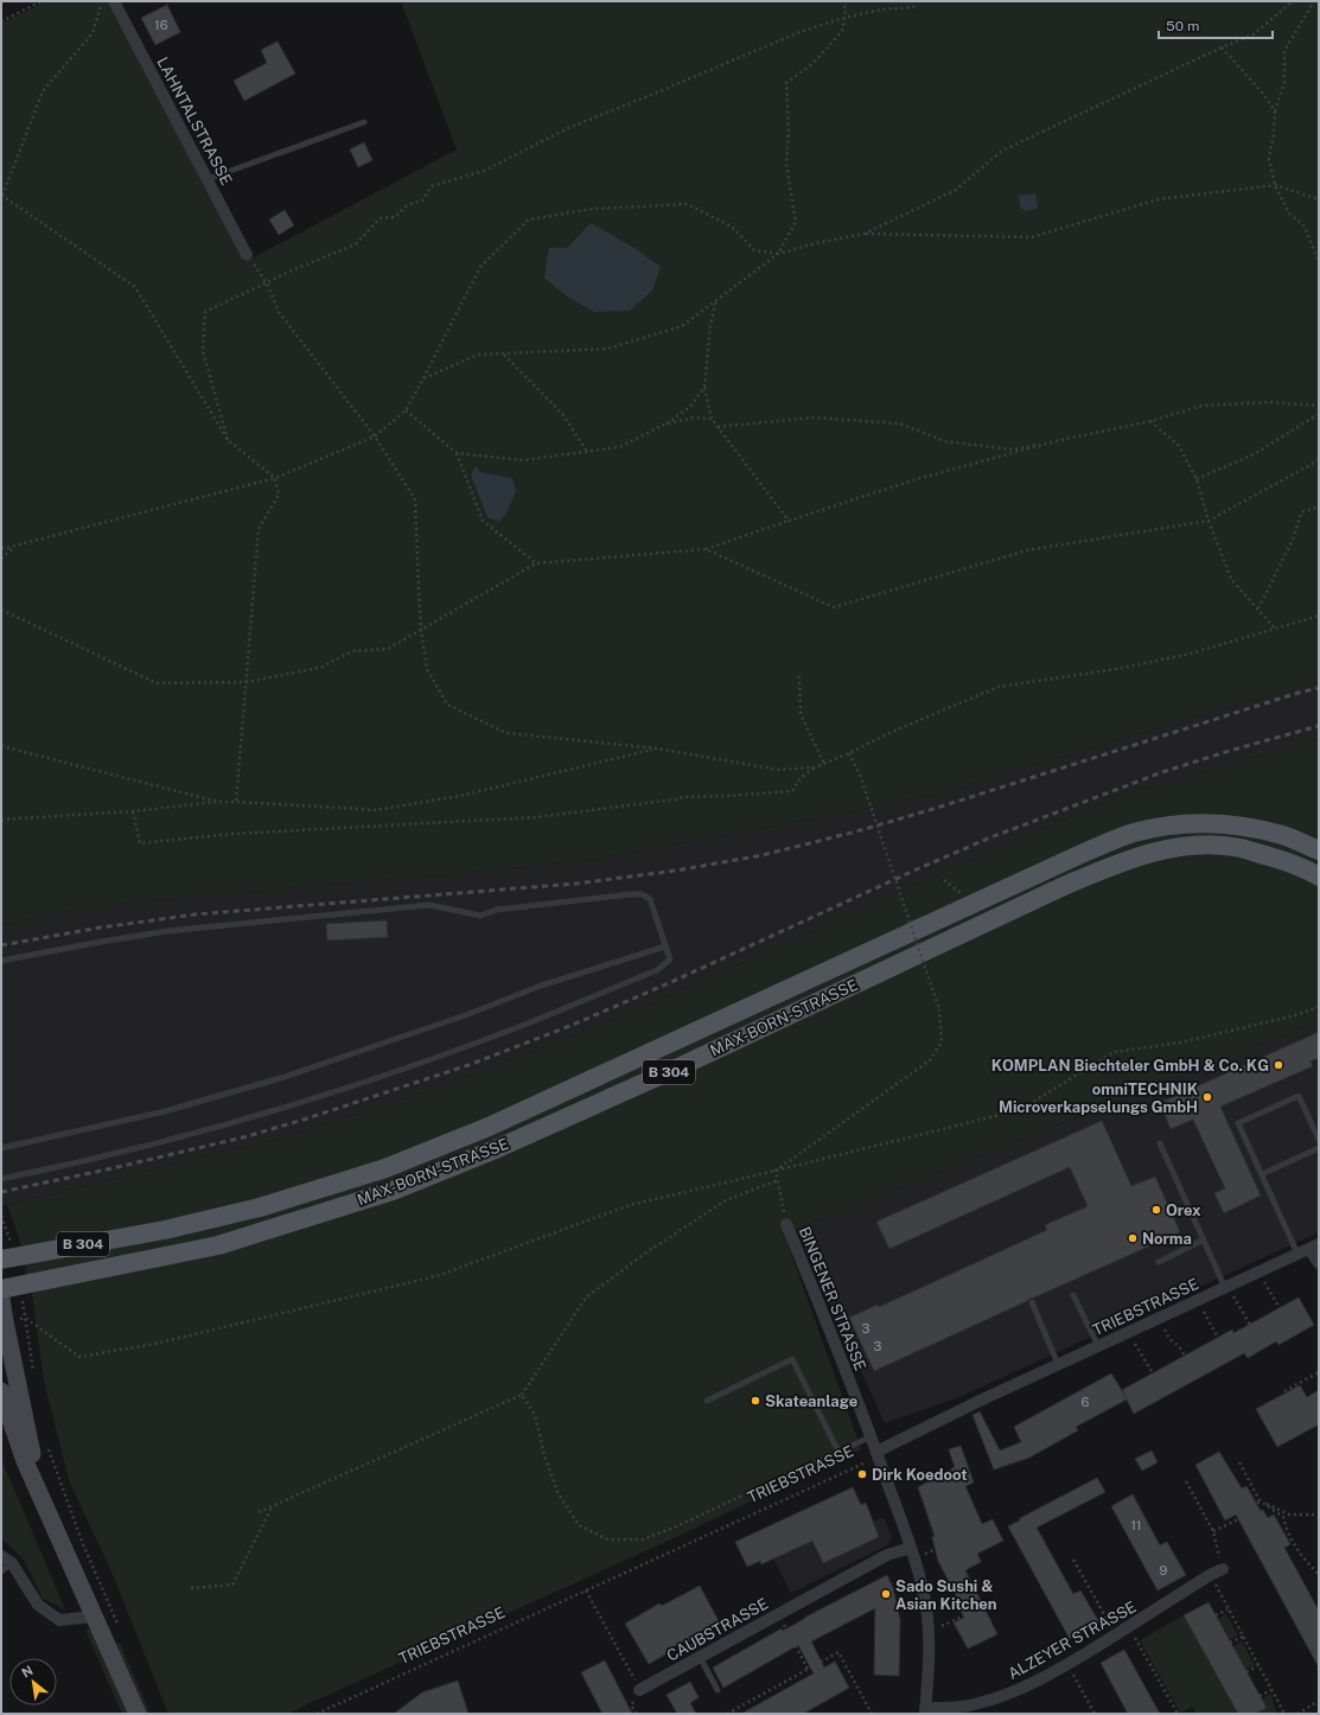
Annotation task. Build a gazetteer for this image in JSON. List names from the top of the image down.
{
  "streets": {
    "main road": ["MAX-BORN-STRASSE", "B 304"],
    "street": [
      "LAHNTALSTRASSE",
      "BINGENER STRASSE",
      "TRIEBSTRASSE",
      "CAUBSTRASSE",
      "ALZEYER STRASSE"
    ]
  },
  "crossings": [
    ["BINGENER STRASSE", "TRIEBSTRASSE"],
    ["BINGENER STRASSE", "CAUBSTRASSE"],
    ["BINGENER STRASSE", "ALZEYER STRASSE"]
  ],
  "places": [
    "KOMPLAN Biechteler GmbH & Co. KG",
    "omniTECHNIK Microverkapselungs GmbH",
    "Orex",
    "Norma",
    "Skateanlage",
    "Dirk Koedoot",
    "Sado Sushi & Asian Kitchen"
  ],
  "house_numbers": [
    "16",
    "3",
    "3",
    "6",
    "11",
    "9"
  ],
  "scale_bar": "50 m",
  "north": "top left"
}
